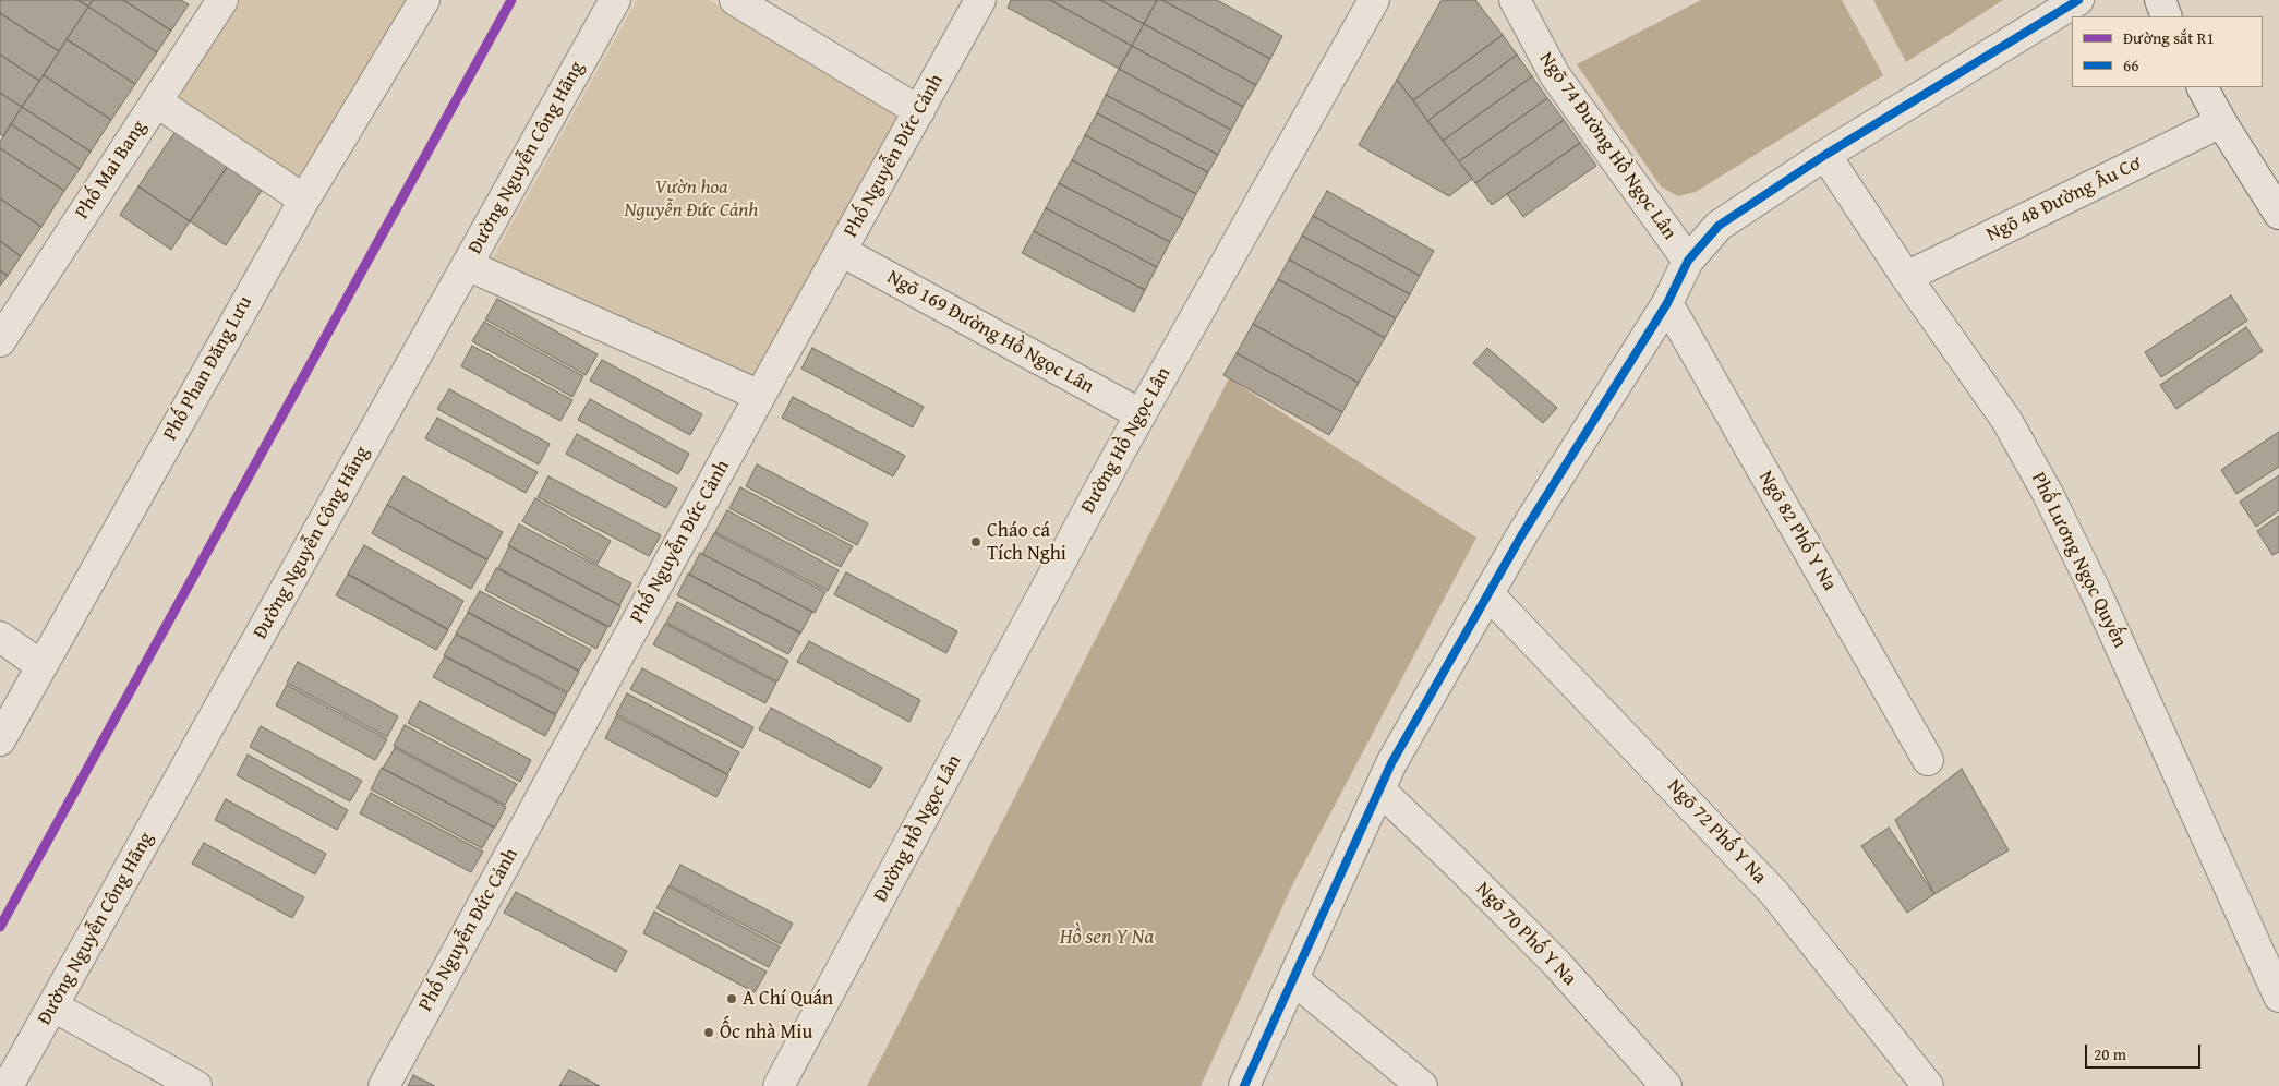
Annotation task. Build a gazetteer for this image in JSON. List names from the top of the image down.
{
  "streets": {
    "street": [
      "Ngõ 74 Đường Hồ Ngọc Lân",
      "Phố Nguyễn Đức Cảnh",
      "Đường Nguyễn Công Hãng",
      "Phố Mai Bang",
      "Ngõ 48 Đường Âu Cơ",
      "Ngõ 169 Đường Hồ Ngọc Lân",
      "Phố Phan Đăng Lưu",
      "Đường Hồ Ngọc Lân",
      "Ngõ 82 Phố Y Na",
      "Phố Lương Ngọc Quyến",
      "Ngõ 72 Phố Y Na",
      "Ngõ 70 Phố Y Na"
    ]
  },
  "crossings": [
    ["Phố Nguyễn Đức Cảnh", "Ngõ 169 Đường Hồ Ngọc Lân"],
    ["Ngõ 48 Đường Âu Cơ", "Phố Lương Ngọc Quyến"],
    ["Ngõ 169 Đường Hồ Ngọc Lân", "Đường Hồ Ngọc Lân"]
  ],
  "water": ["Hồ sen Y Na"],
  "parks": ["Vườn hoa Nguyễn Đức Cảnh"],
  "places": ["Cháo cá Tích Nghi", "A Chí Quán", "Ốc nhà Miu"],
  "lines": ["rail line R1", "transit line 66"],
  "legend": ["Đường sắt R1", "66"],
  "scale_bar": "20 m"
}
